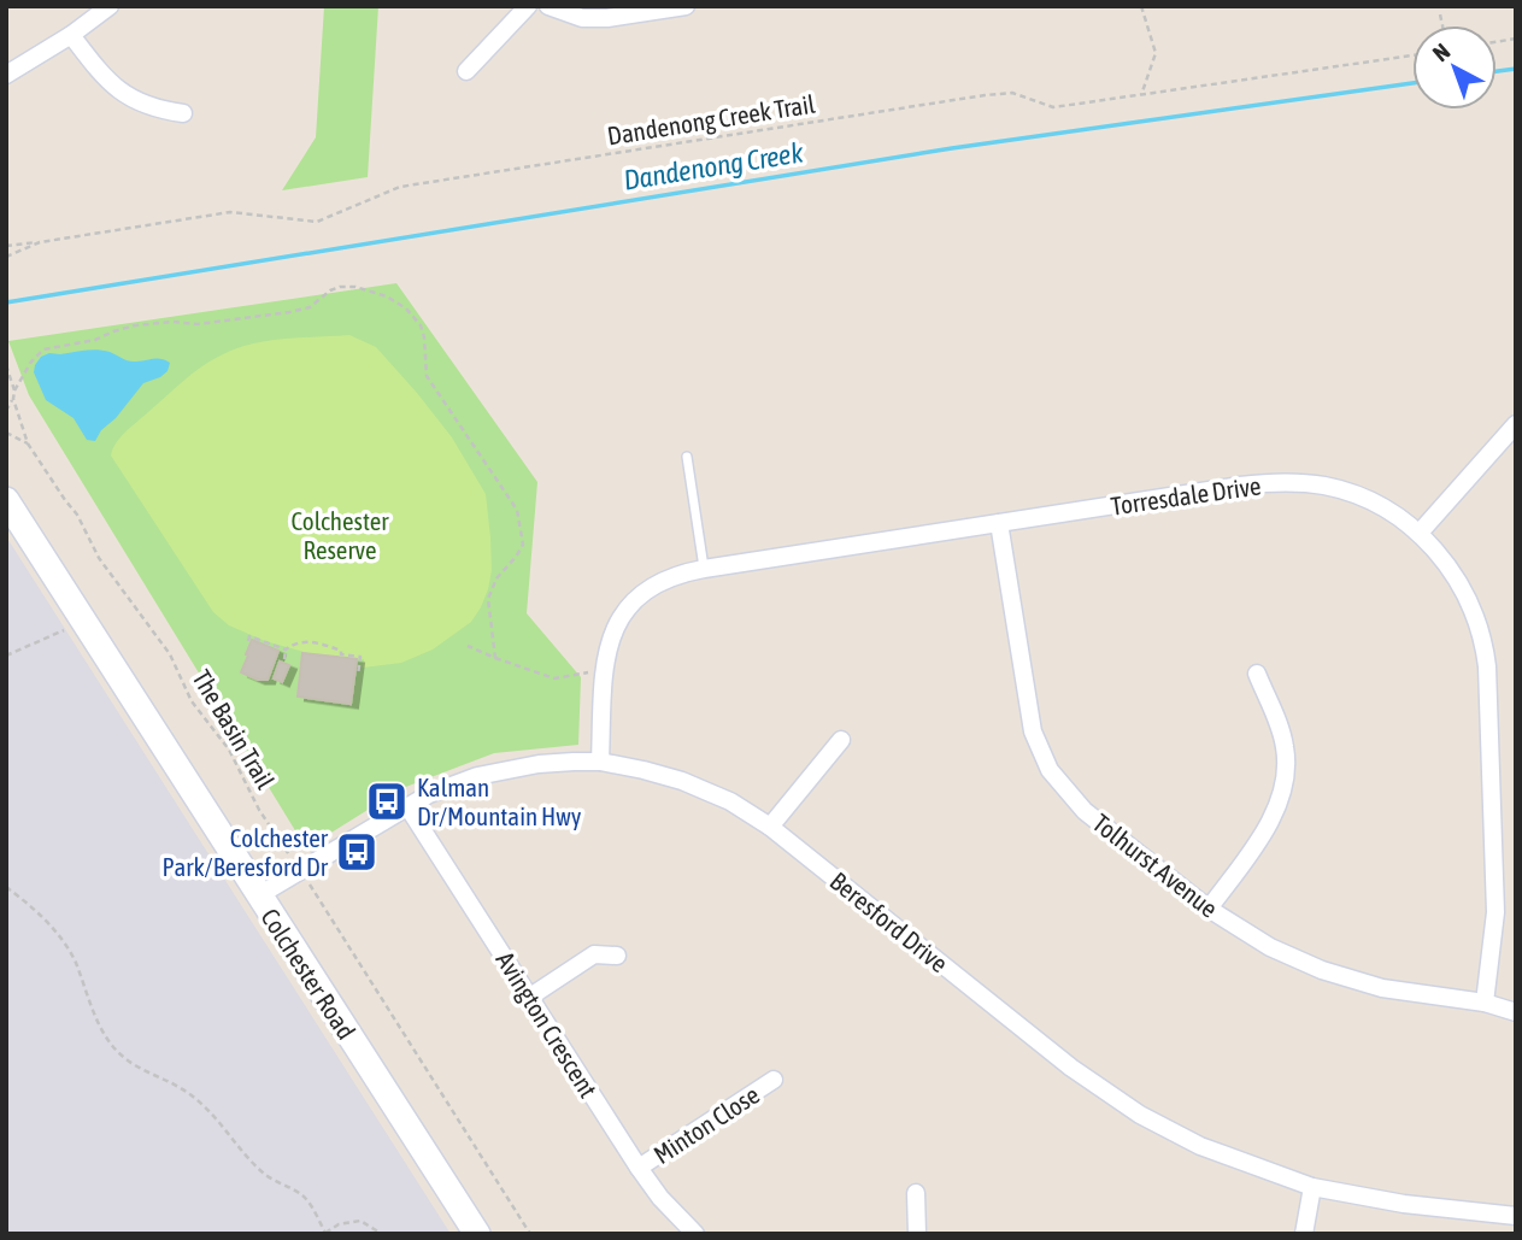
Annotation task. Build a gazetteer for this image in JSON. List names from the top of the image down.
{
  "streets": {
    "main road": ["Colchester Road"],
    "street": [
      "Torresdale Drive",
      "Tolhurst Avenue",
      "Beresford Drive",
      "Avington Crescent",
      "Minton Close"
    ],
    "path": ["Dandenong Creek Trail", "The Basin Trail"]
  },
  "crossings": [
    ["Torresdale Drive", "Tolhurst Avenue"],
    ["Torresdale Drive", "Beresford Drive"],
    ["The Basin Trail", "Beresford Drive"],
    ["Beresford Drive", "Colchester Road"],
    ["Beresford Drive", "Avington Crescent"],
    ["Avington Crescent", "Minton Close"]
  ],
  "water": ["Dandenong Creek"],
  "parks": ["Colchester Reserve"],
  "places": {
    "bus stop": ["Kalman Dr/Mountain Hwy", "Colchester Park/Beresford Dr"]
  },
  "north": "top left"
}
